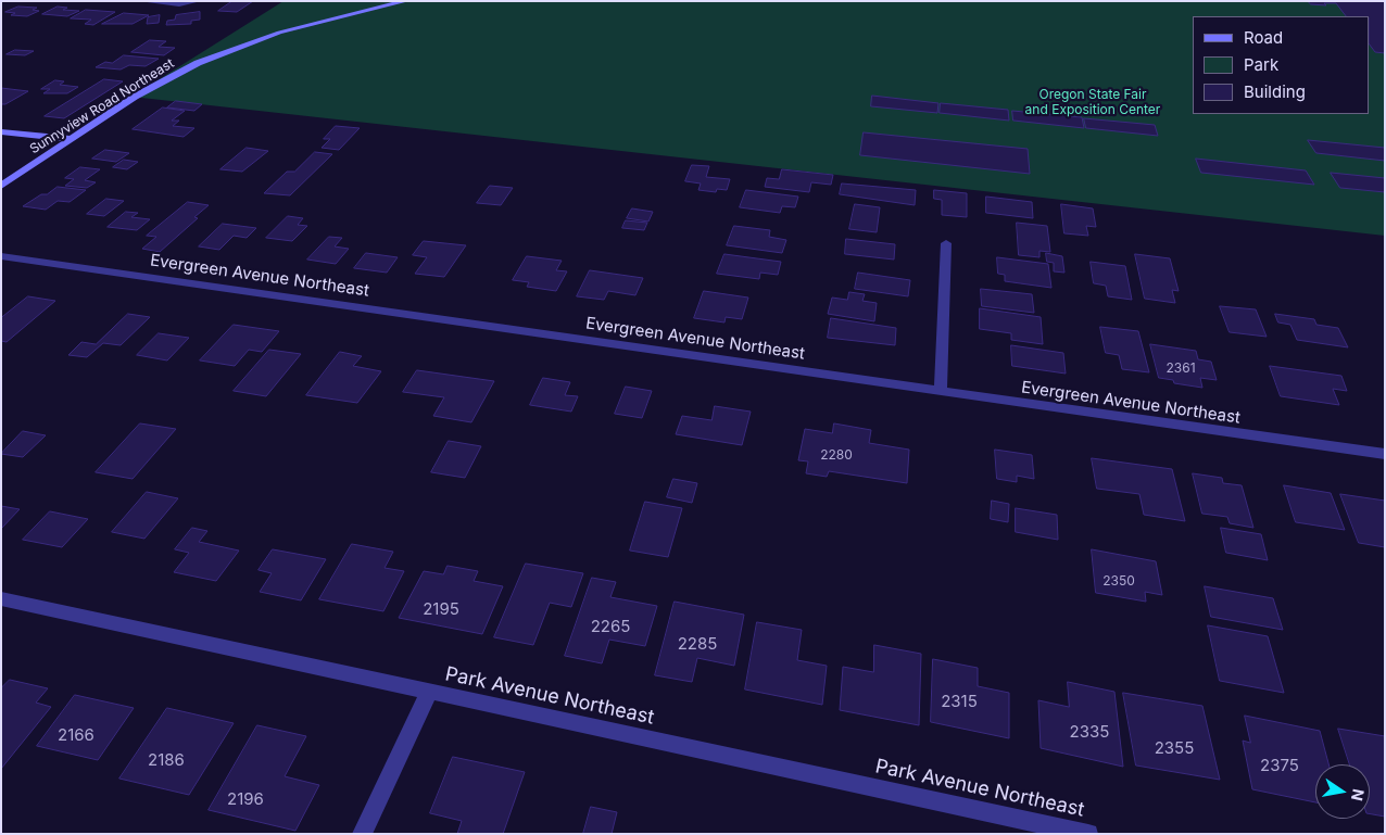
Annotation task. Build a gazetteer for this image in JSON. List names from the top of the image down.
{
  "streets": {
    "main road": ["Sunnyview Road Northeast"],
    "street": ["Evergreen Avenue Northeast", "Park Avenue Northeast"]
  },
  "parks": ["Oregon State Fair and Exposition Center"],
  "house_numbers": [
    "2361",
    "2280",
    "2350",
    "2195",
    "2265",
    "2285",
    "2315",
    "2335",
    "2166",
    "2355",
    "2186",
    "2375",
    "2196"
  ],
  "legend": ["Road", "Park", "Building"],
  "north": "right"
}
